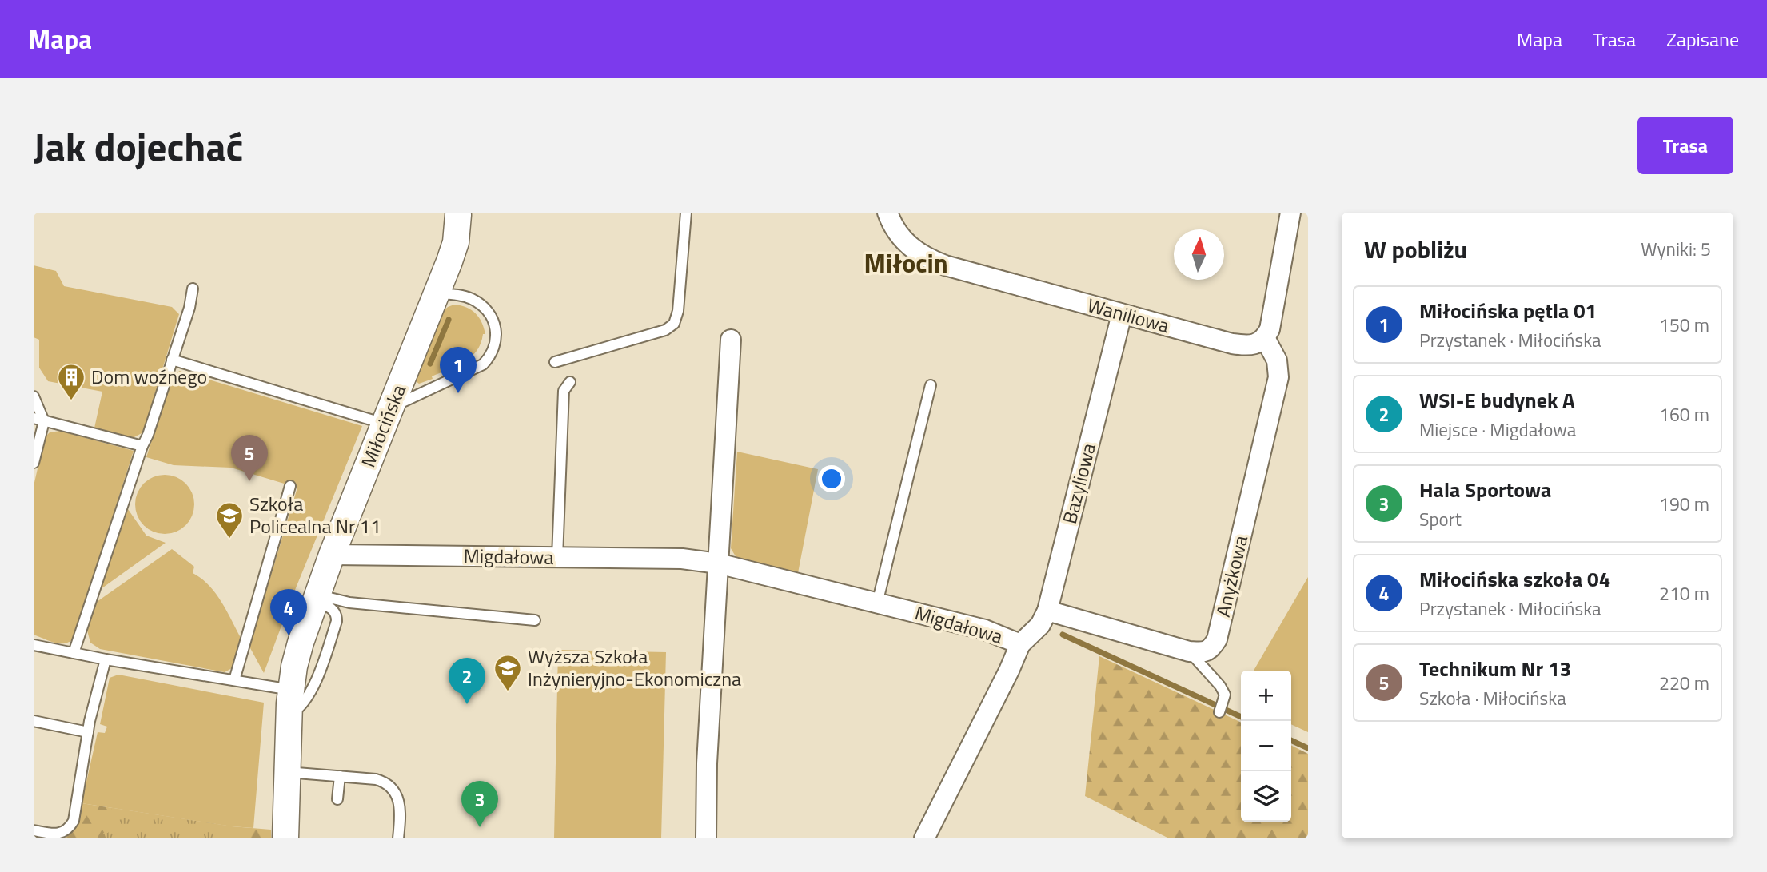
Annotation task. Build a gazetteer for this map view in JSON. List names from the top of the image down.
{
  "streets": {
    "street": [
      "Waniliowa",
      "Miłocińska",
      "Bazyliowa",
      "Migdałowa",
      "Anyżkowa"
    ]
  },
  "crossings": [
    ["Waniliowa", "Bazyliowa"],
    ["Waniliowa", "Anyżkowa"],
    ["Miłocińska", "Migdałowa"],
    ["Bazyliowa", "Migdałowa"]
  ],
  "districts": ["Miłocin"],
  "places": {
    "building": ["Dom woźnego"],
    "school or university": ["Szkoła Policealna Nr 11", "Wyższa Szkoła Inżynieryjno-Ekonomiczna"]
  },
  "north": "top",
  "page": {
    "header": "Mapa",
    "nav": ["Mapa", "Trasa", "Zapisane"],
    "title": "Jak dojechać",
    "buttons": "Trasa",
    "heading": ["W pobliżu", "Wyniki: 5"],
    "list": [
      {
        "mark": "1",
        "name": "Miłocińska pętla 01",
        "note": "Przystanek · Miłocińska",
        "value": "150 m"
      },
      {
        "mark": "2",
        "name": "WSI-E budynek A",
        "note": "Miejsce · Migdałowa",
        "value": "160 m"
      },
      {
        "mark": "3",
        "name": "Hala Sportowa",
        "note": "Sport",
        "value": "190 m"
      },
      {
        "mark": "4",
        "name": "Miłocińska szkoła 04",
        "note": "Przystanek · Miłocińska",
        "value": "210 m"
      },
      {
        "mark": "5",
        "name": "Technikum Nr 13",
        "note": "Szkoła · Miłocińska",
        "value": "220 m"
      }
    ],
    "pins": [
      "1",
      "5",
      "4",
      "2",
      "3"
    ],
    "map_buttons": ["+", "−"]
  }
}
